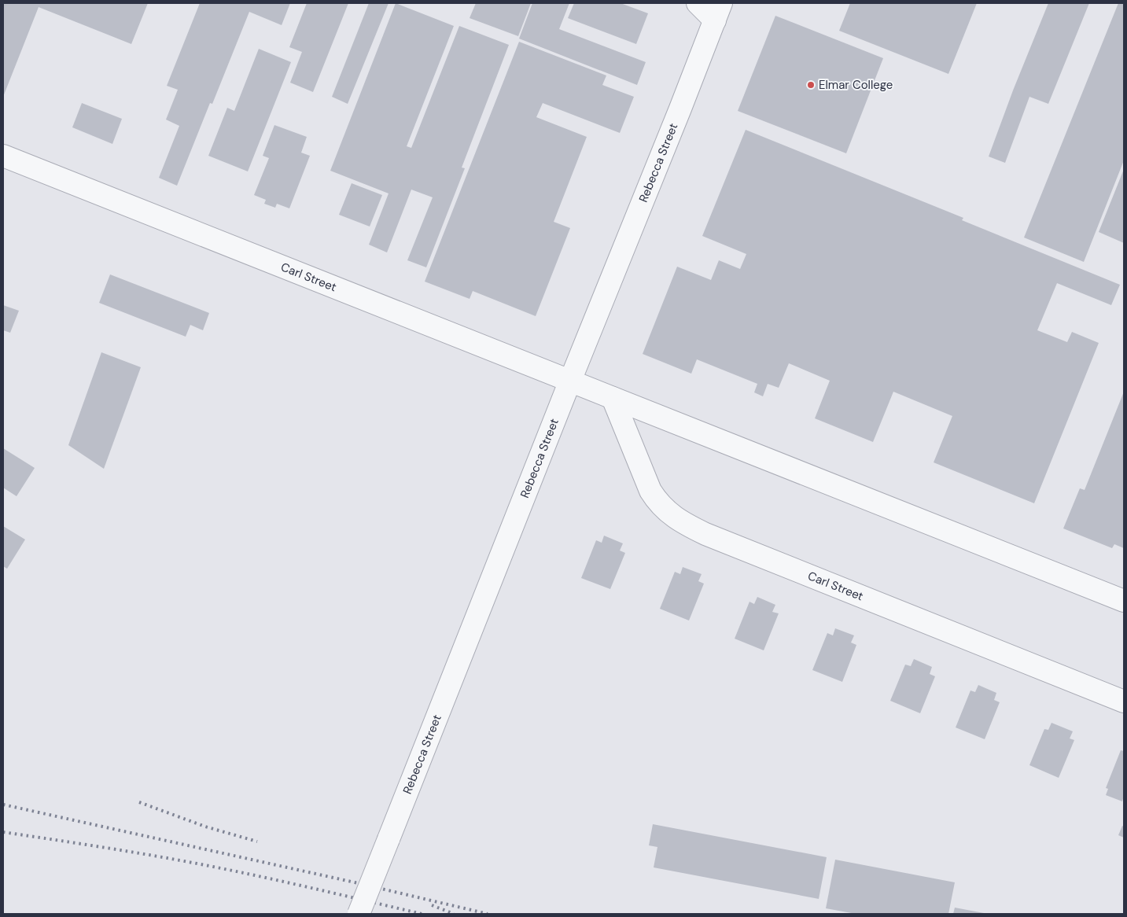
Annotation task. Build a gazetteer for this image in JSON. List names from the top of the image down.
{
  "streets": {
    "street": ["Rebecca Street", "Carl Street"]
  },
  "crossings": [
    ["Rebecca Street", "Carl Street"]
  ],
  "places": ["Elmar College"]
}
